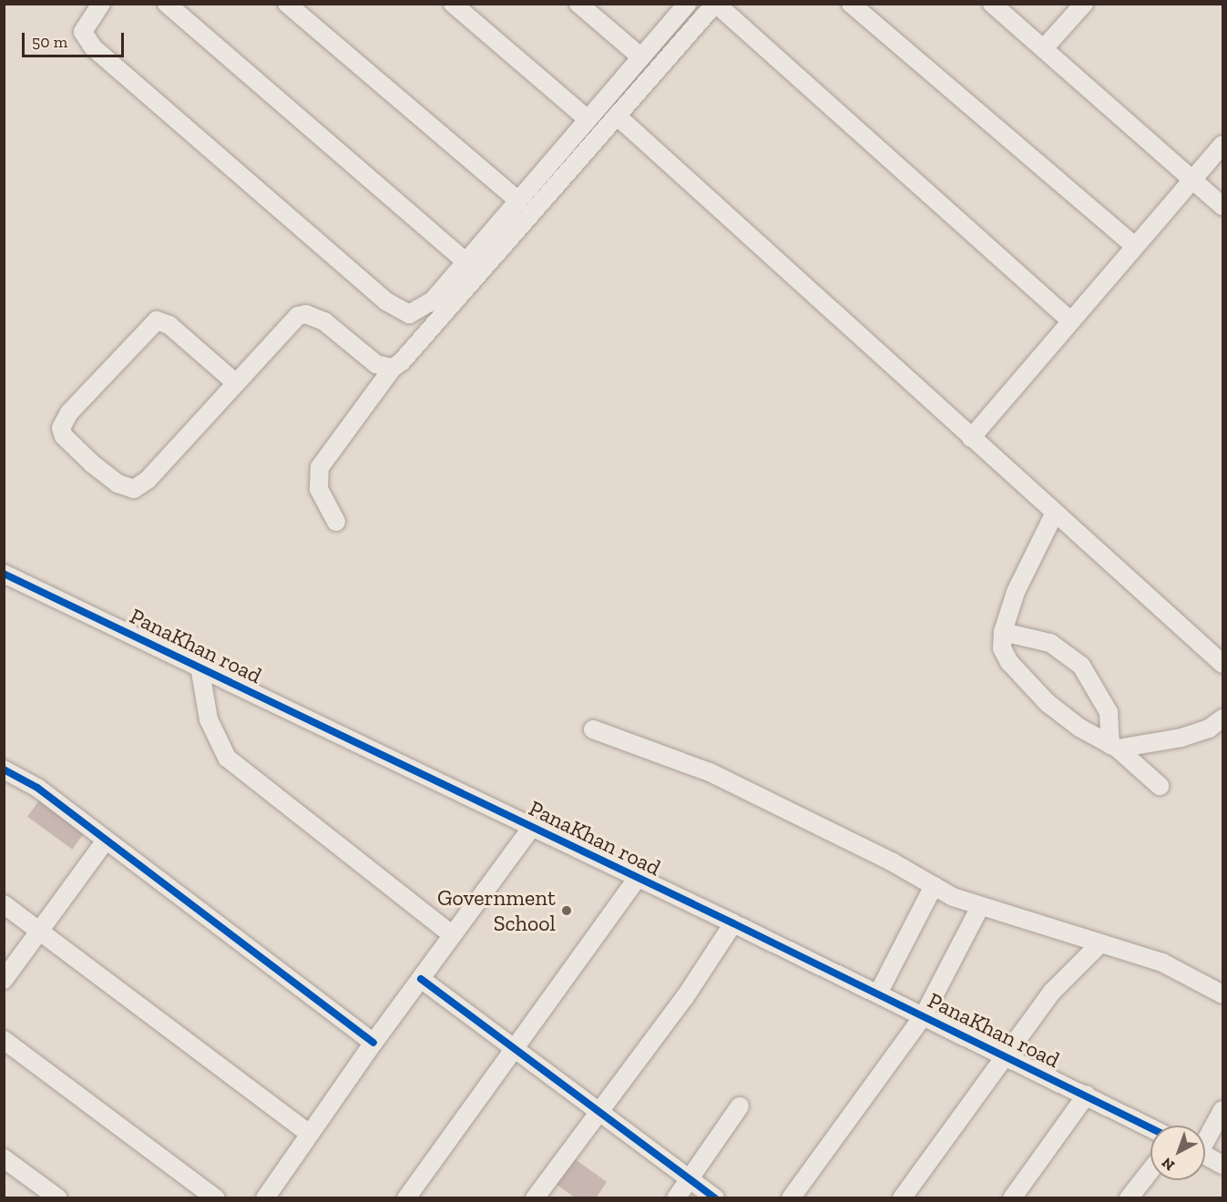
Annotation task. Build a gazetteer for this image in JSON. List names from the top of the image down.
{
  "streets": {
    "street": ["PanaKhan road"]
  },
  "places": ["Government School"],
  "scale_bar": "50 m",
  "north": "bottom left"
}
